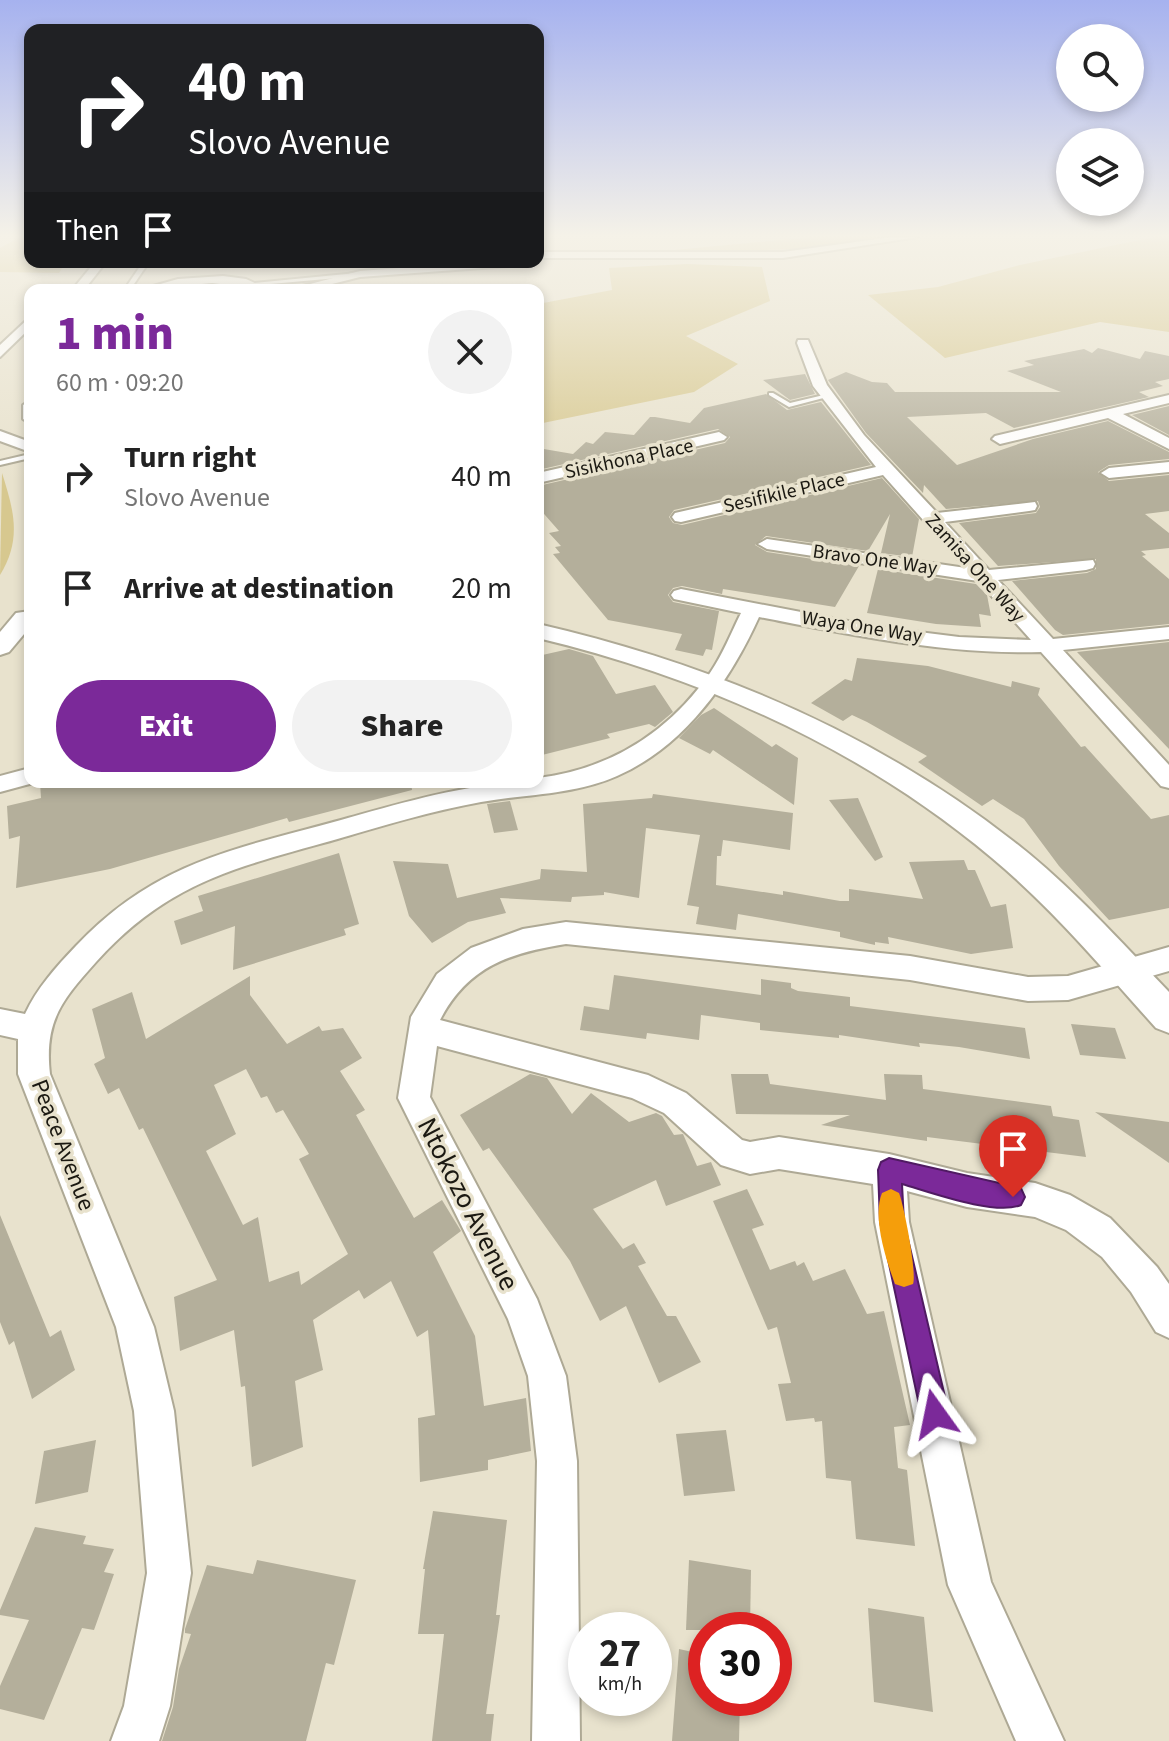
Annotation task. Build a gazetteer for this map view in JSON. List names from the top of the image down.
{
  "streets": {
    "street": [
      "Sisikhona Place",
      "Sesifikile Place",
      "Bravo One Way",
      "Zamisa One Way",
      "Waya One Way",
      "Peace Avenue",
      "Ntokozo Avenue"
    ]
  },
  "crossings": [
    ["Sesifikile Place", "Zamisa One Way"],
    ["Bravo One Way", "Zamisa One Way"],
    ["Zamisa One Way", "Waya One Way"]
  ],
  "page": {
    "turn": ["40 m", "Slovo Avenue"],
    "then": "Then",
    "heading": ["1 min", "60 m · 09:20"],
    "list": [
      {
        "name": "Turn right",
        "note": "Slovo Avenue",
        "value": "40 m"
      },
      {
        "name": "Arrive at destination",
        "value": "20 m"
      }
    ],
    "buttons": ["Exit", "Share"],
    "speed": "27 km/h",
    "limit": "30"
  }
}
